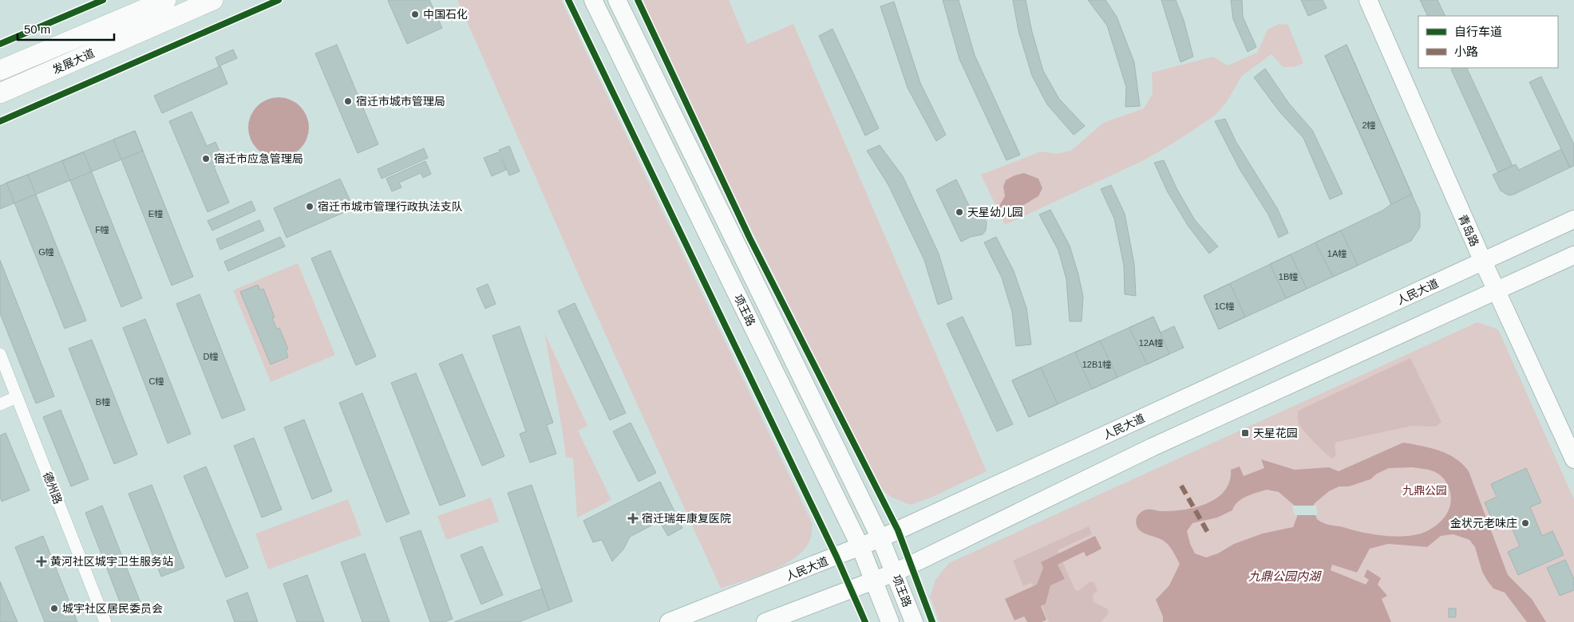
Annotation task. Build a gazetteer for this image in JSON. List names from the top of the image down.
{
  "streets": {
    "main road": [
      "发展大道",
      "青岛路",
      "人民大道",
      "项王路"
    ],
    "street": ["德州路"]
  },
  "crossings": [
    ["青岛路", "人民大道"],
    ["人民大道", "项王路"]
  ],
  "water": ["九鼎公园内湖"],
  "parks": ["九鼎公园"],
  "places": {
    "other": [
      "中国石化",
      "宿迁市城市管理局",
      "宿迁市应急管理局",
      "宿迁市城市管理行政执法支队",
      "天星幼儿园",
      "金状元老味庄",
      "城宇社区居民委员会"
    ],
    "transit": ["天星花园"],
    "health": ["宿迁瑞年康复医院", "黄河社区城宇卫生服务站"]
  },
  "house_numbers": [
    "2幢",
    "E幢",
    "F幢",
    "G幢",
    "1A幢",
    "1B幢",
    "1C幢",
    "12A幢",
    "D幢",
    "12B1幢",
    "C幢",
    "B幢"
  ],
  "legend": ["自行车道", "小路"],
  "scale_bar": "50 m"
}
